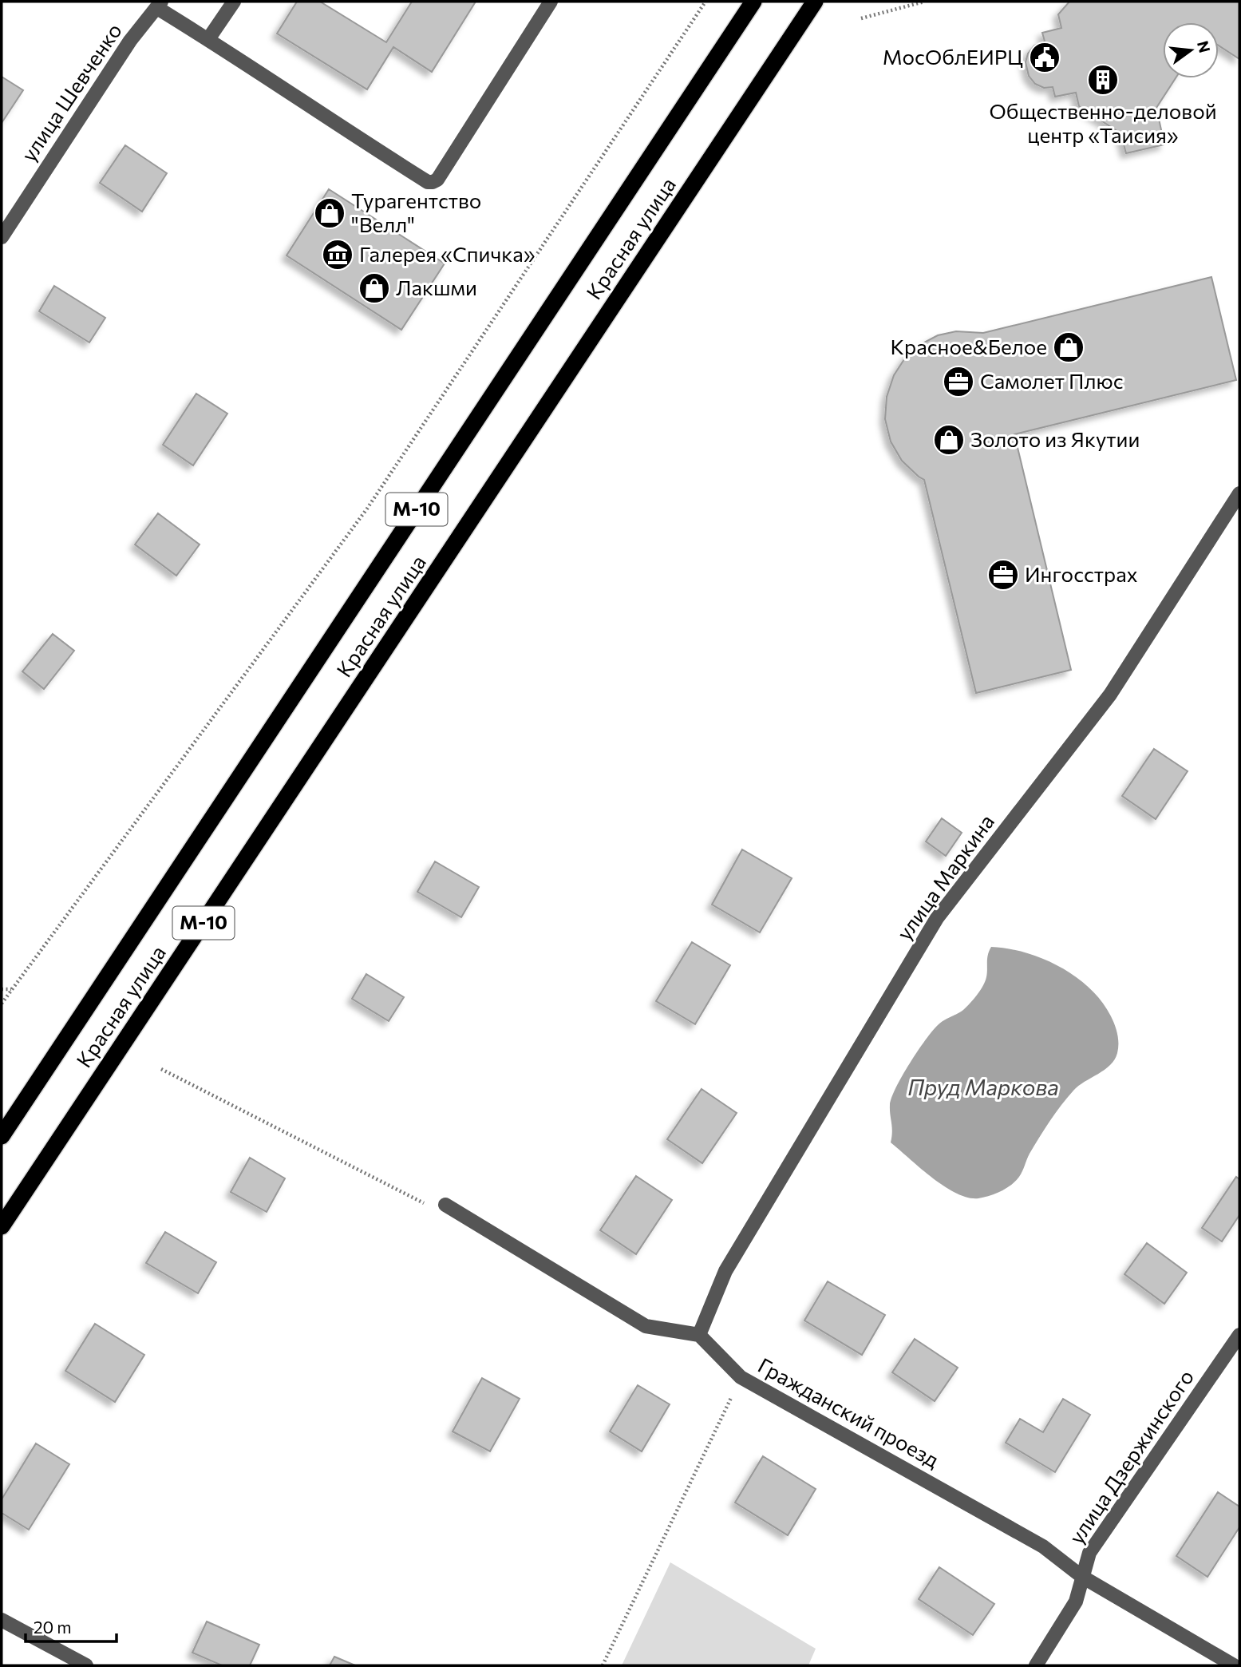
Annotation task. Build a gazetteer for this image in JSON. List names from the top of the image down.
{
  "streets": {
    "highway": ["Красная улица", "М-10"],
    "street": [
      "улица Шевченко",
      "улица Маркина",
      "Гражданский проезд",
      "улица Дзержинского"
    ]
  },
  "crossings": [
    ["улица Маркина", "Гражданский проезд"],
    ["Гражданский проезд", "улица Дзержинского"]
  ],
  "water": ["Пруд Маркова"],
  "places": {
    "public building": ["МосОблЕИРЦ"],
    "building": ["Общественно-деловой центр «Таисия»"],
    "shop": [
      "Турагентство \"Велл\"",
      "Лакшми",
      "Красное&Белое",
      "Золото из Якутии"
    ],
    "museum": ["Галерея «Спичка»"],
    "office": ["Самолет Плюс", "Ингосстрах"]
  },
  "scale_bar": "20 m",
  "north": "right"
}
